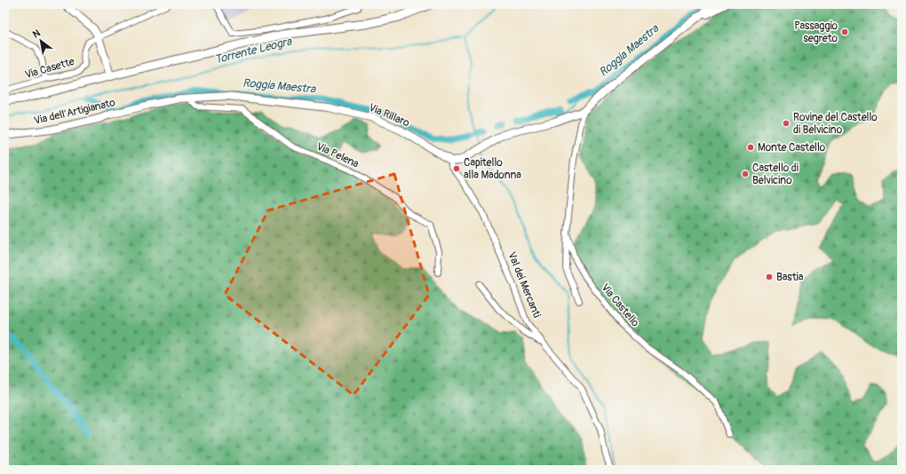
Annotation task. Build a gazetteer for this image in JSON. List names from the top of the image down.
{
  "streets": {
    "street": [
      "Via Casette",
      "Via dell'Artigianato",
      "Via Rillaro",
      "Via Pelena",
      "Val dei Mercanti",
      "Via Castello"
    ]
  },
  "crossings": [
    ["Via dell'Artigianato", "Via Rillaro"],
    ["Via Rillaro", "Via Pelena"],
    ["Via Rillaro", "Val dei Mercanti"]
  ],
  "water": ["Torrente Leogra", "Roggia Maestra"],
  "places": [
    "Passaggio segreto",
    "Rovine del Castello di Belvicino",
    "Monte Castello",
    "Capitello alla Madonna",
    "Castello di Belvicino",
    "Bastia"
  ],
  "north": "top left"
}
